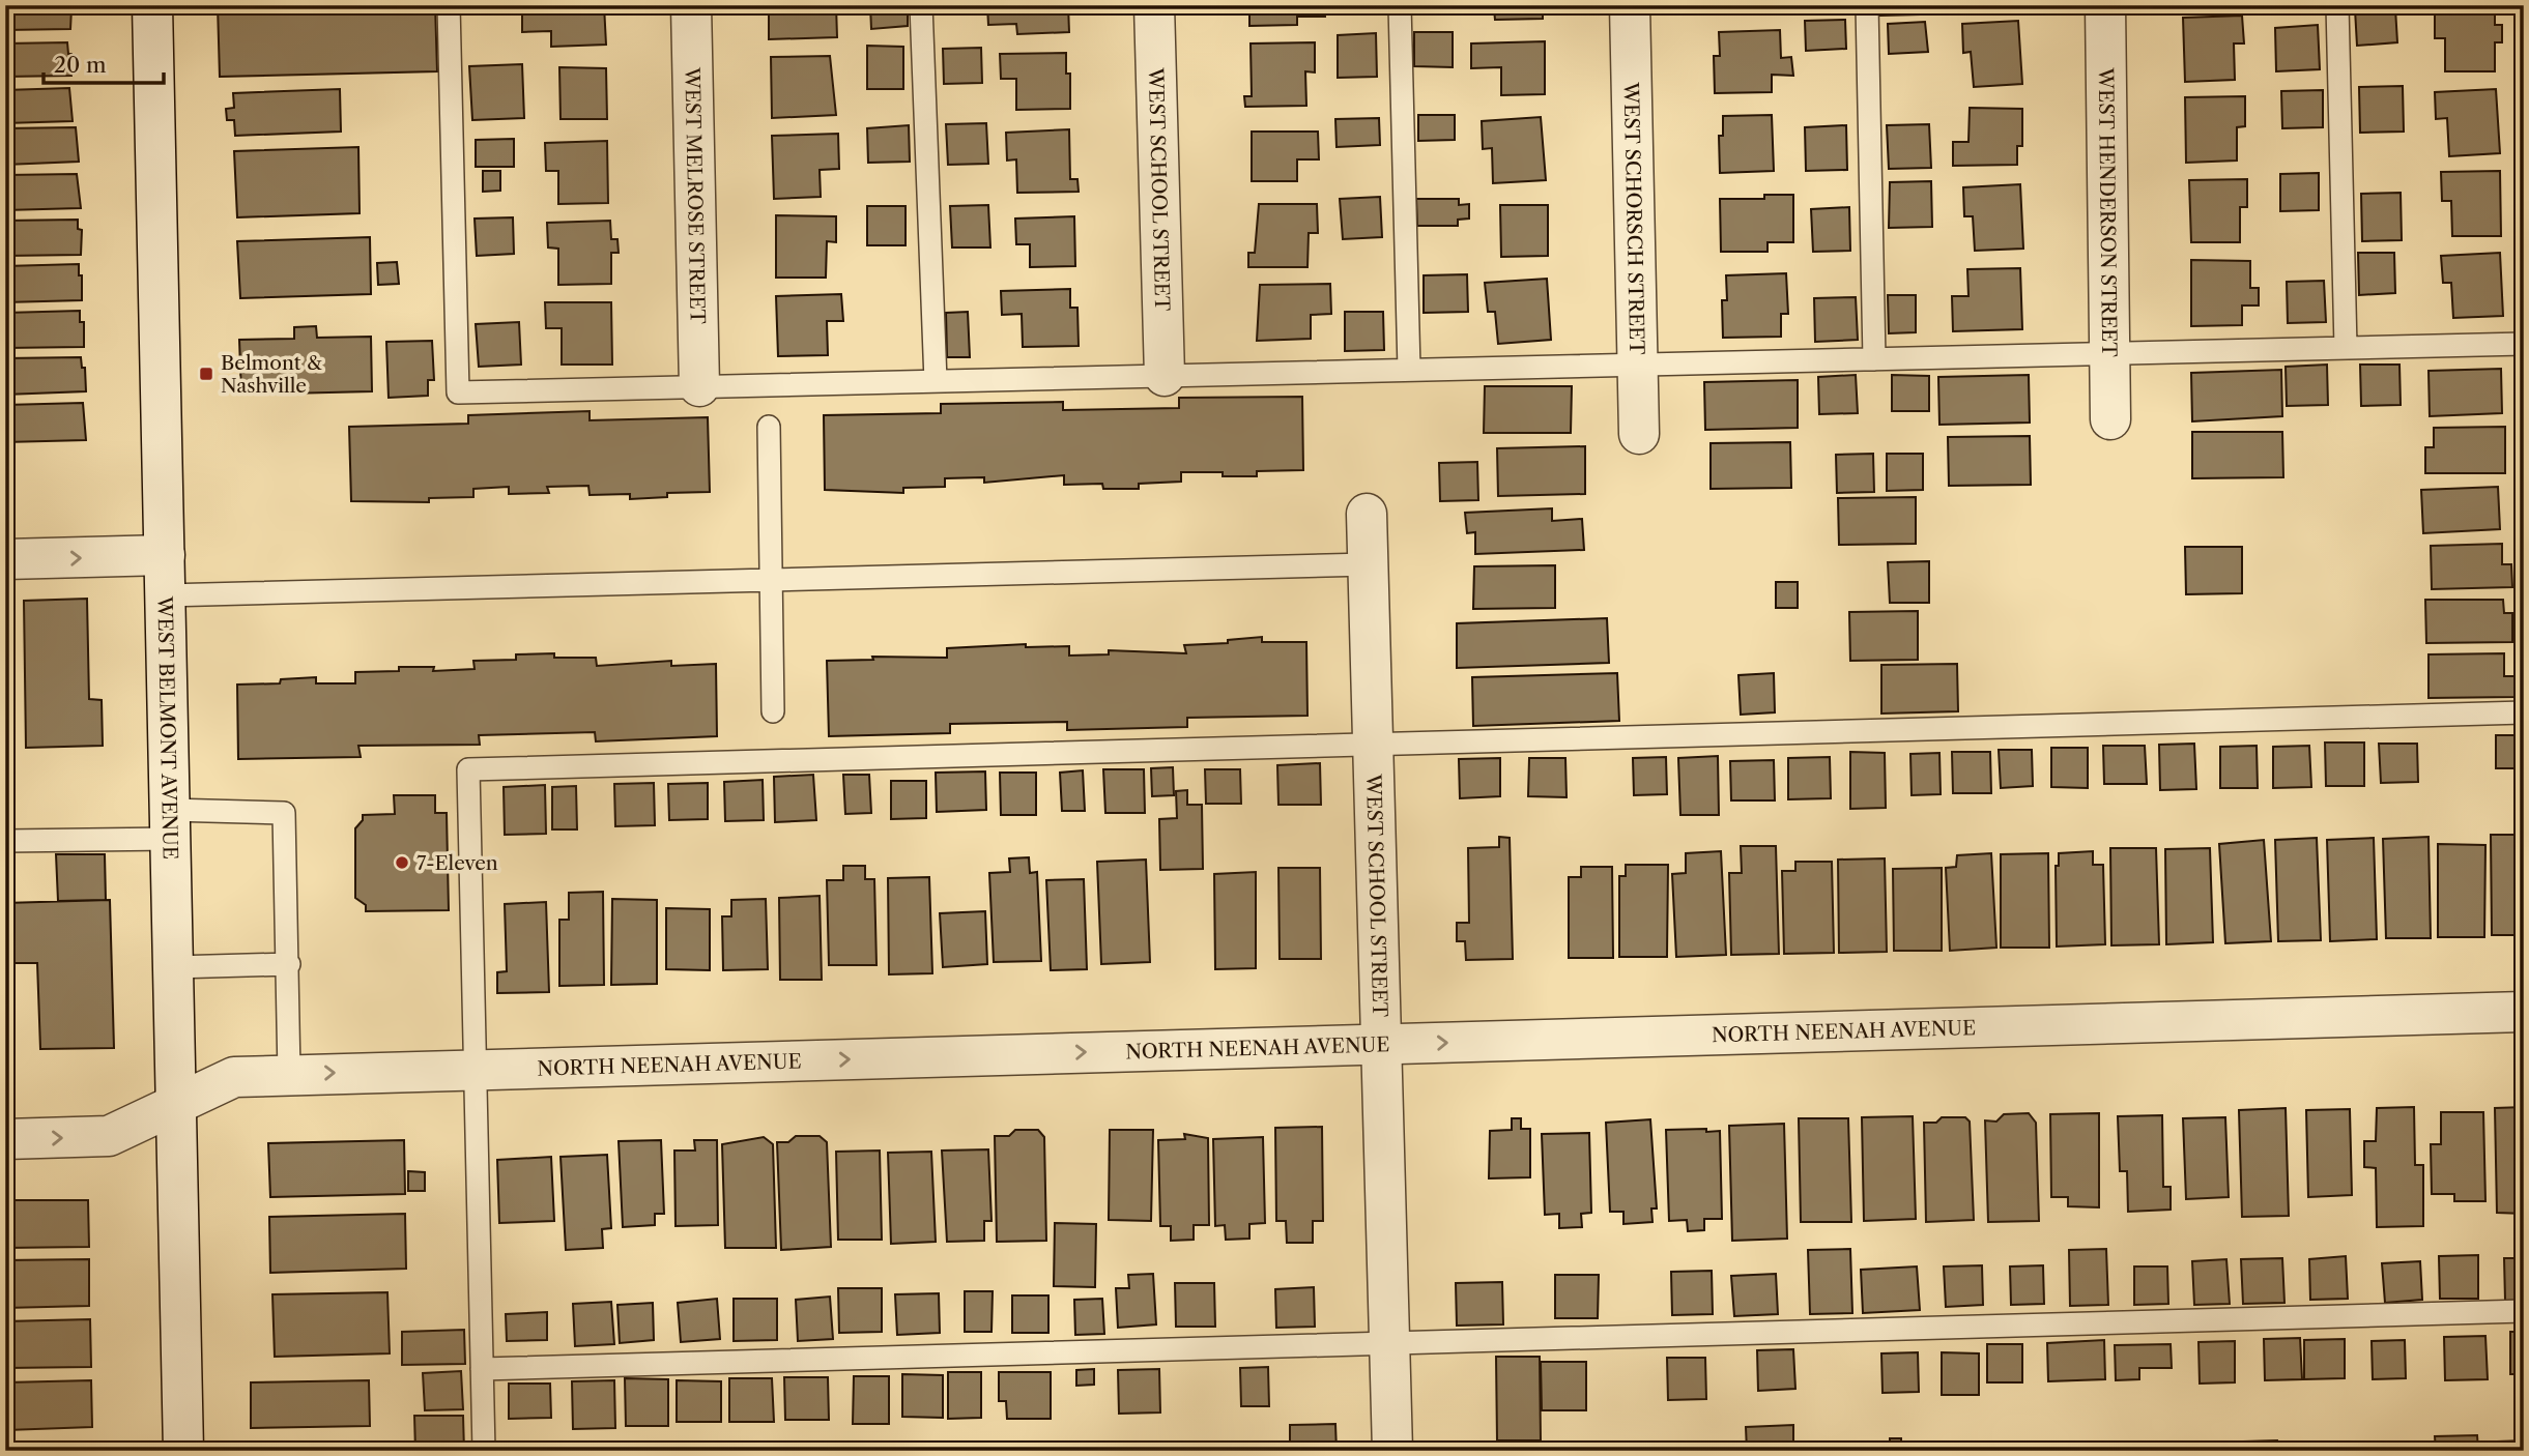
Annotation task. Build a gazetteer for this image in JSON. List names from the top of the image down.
{
  "streets": {
    "street": [
      "WEST SCHOOL STREET",
      "WEST MELROSE STREET",
      "WEST HENDERSON STREET",
      "WEST SCHORSCH STREET",
      "WEST BELMONT AVENUE",
      "NORTH NEENAH AVENUE"
    ]
  },
  "crossings": [
    ["WEST SCHOOL STREET", "NORTH NEENAH AVENUE"],
    ["WEST BELMONT AVENUE", "NORTH NEENAH AVENUE"]
  ],
  "one_way": ["NORTH NEENAH AVENUE"],
  "places": {
    "transit": ["Belmont & Nashville"],
    "other": ["7-Eleven"]
  },
  "scale_bar": "20 m"
}
